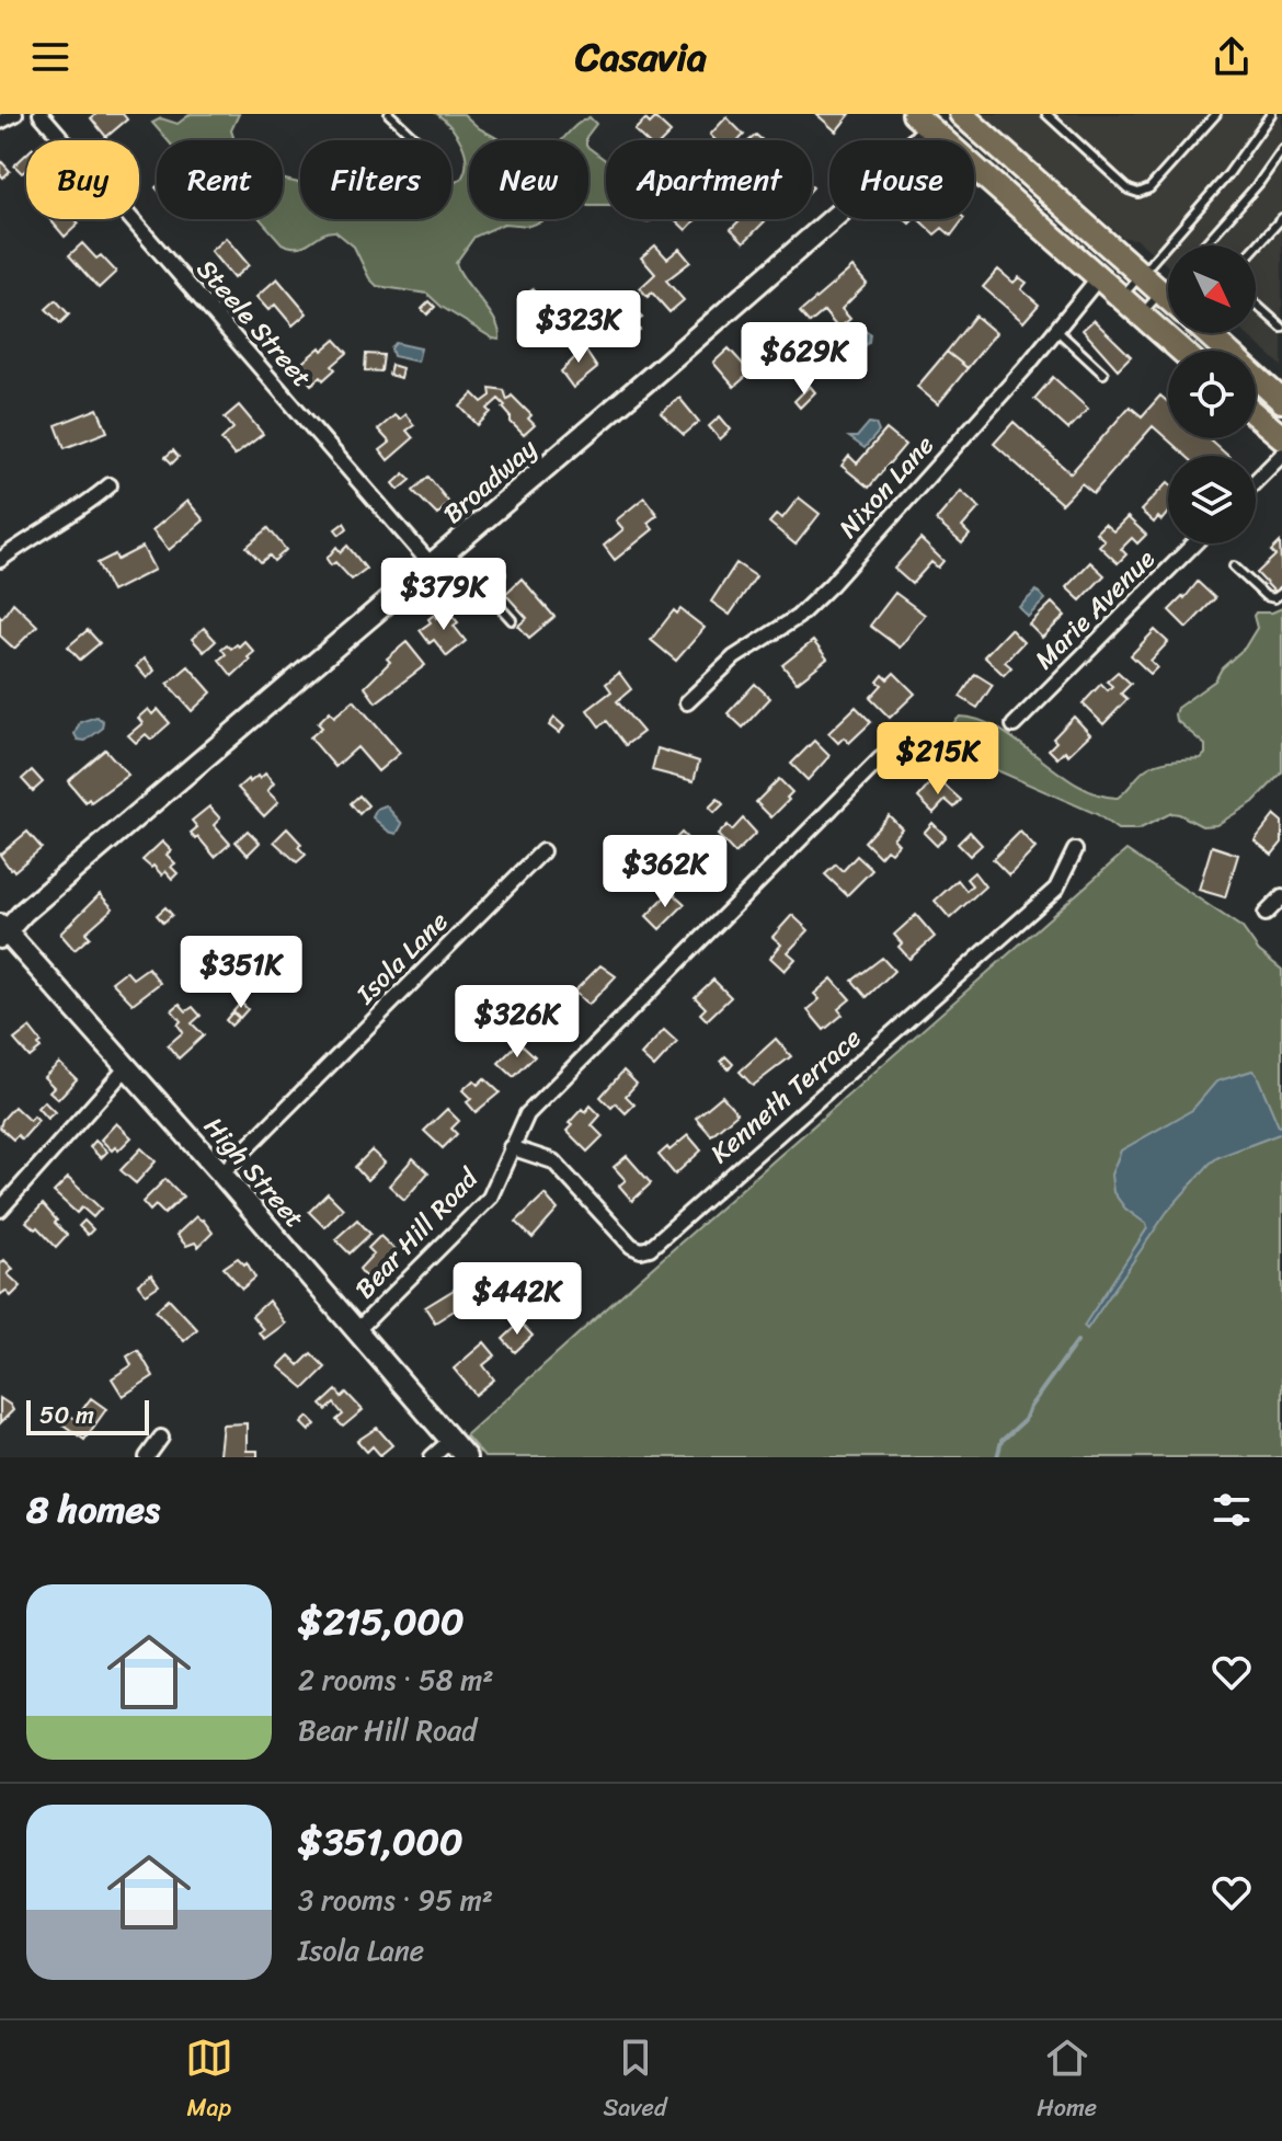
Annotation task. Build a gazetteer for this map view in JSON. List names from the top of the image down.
{
  "streets": {
    "main road": ["Broadway", "High Street"],
    "street": [
      "Steele Street",
      "Nixon Lane",
      "Marie Avenue",
      "Isola Lane",
      "Kenneth Terrace",
      "Bear Hill Road"
    ]
  },
  "crossings": [
    ["Steele Street", "Broadway"],
    ["Broadway", "High Street"],
    ["Isola Lane", "High Street"],
    ["Kenneth Terrace", "Bear Hill Road"],
    ["High Street", "Bear Hill Road"]
  ],
  "scale_bar": "50 m",
  "north": "bottom right",
  "page": {
    "header": "Casavia",
    "chip": [
      "Buy",
      "Rent",
      "Filters",
      "New",
      "Apartment",
      "House"
    ],
    "price": [
      "$323K",
      "$629K",
      "$379K",
      "$215K",
      "$362K",
      "$351K",
      "$326K",
      "$442K"
    ],
    "scale": "50 m",
    "heading": "8 homes",
    "list": [
      {
        "name": "$215,000",
        "note": "2 rooms · 58 m² · Bear Hill Road"
      },
      {
        "name": "$351,000",
        "note": "3 rooms · 95 m² · Isola Lane"
      }
    ],
    "tabs": ["Map", "Saved", "Home"]
  }
}
